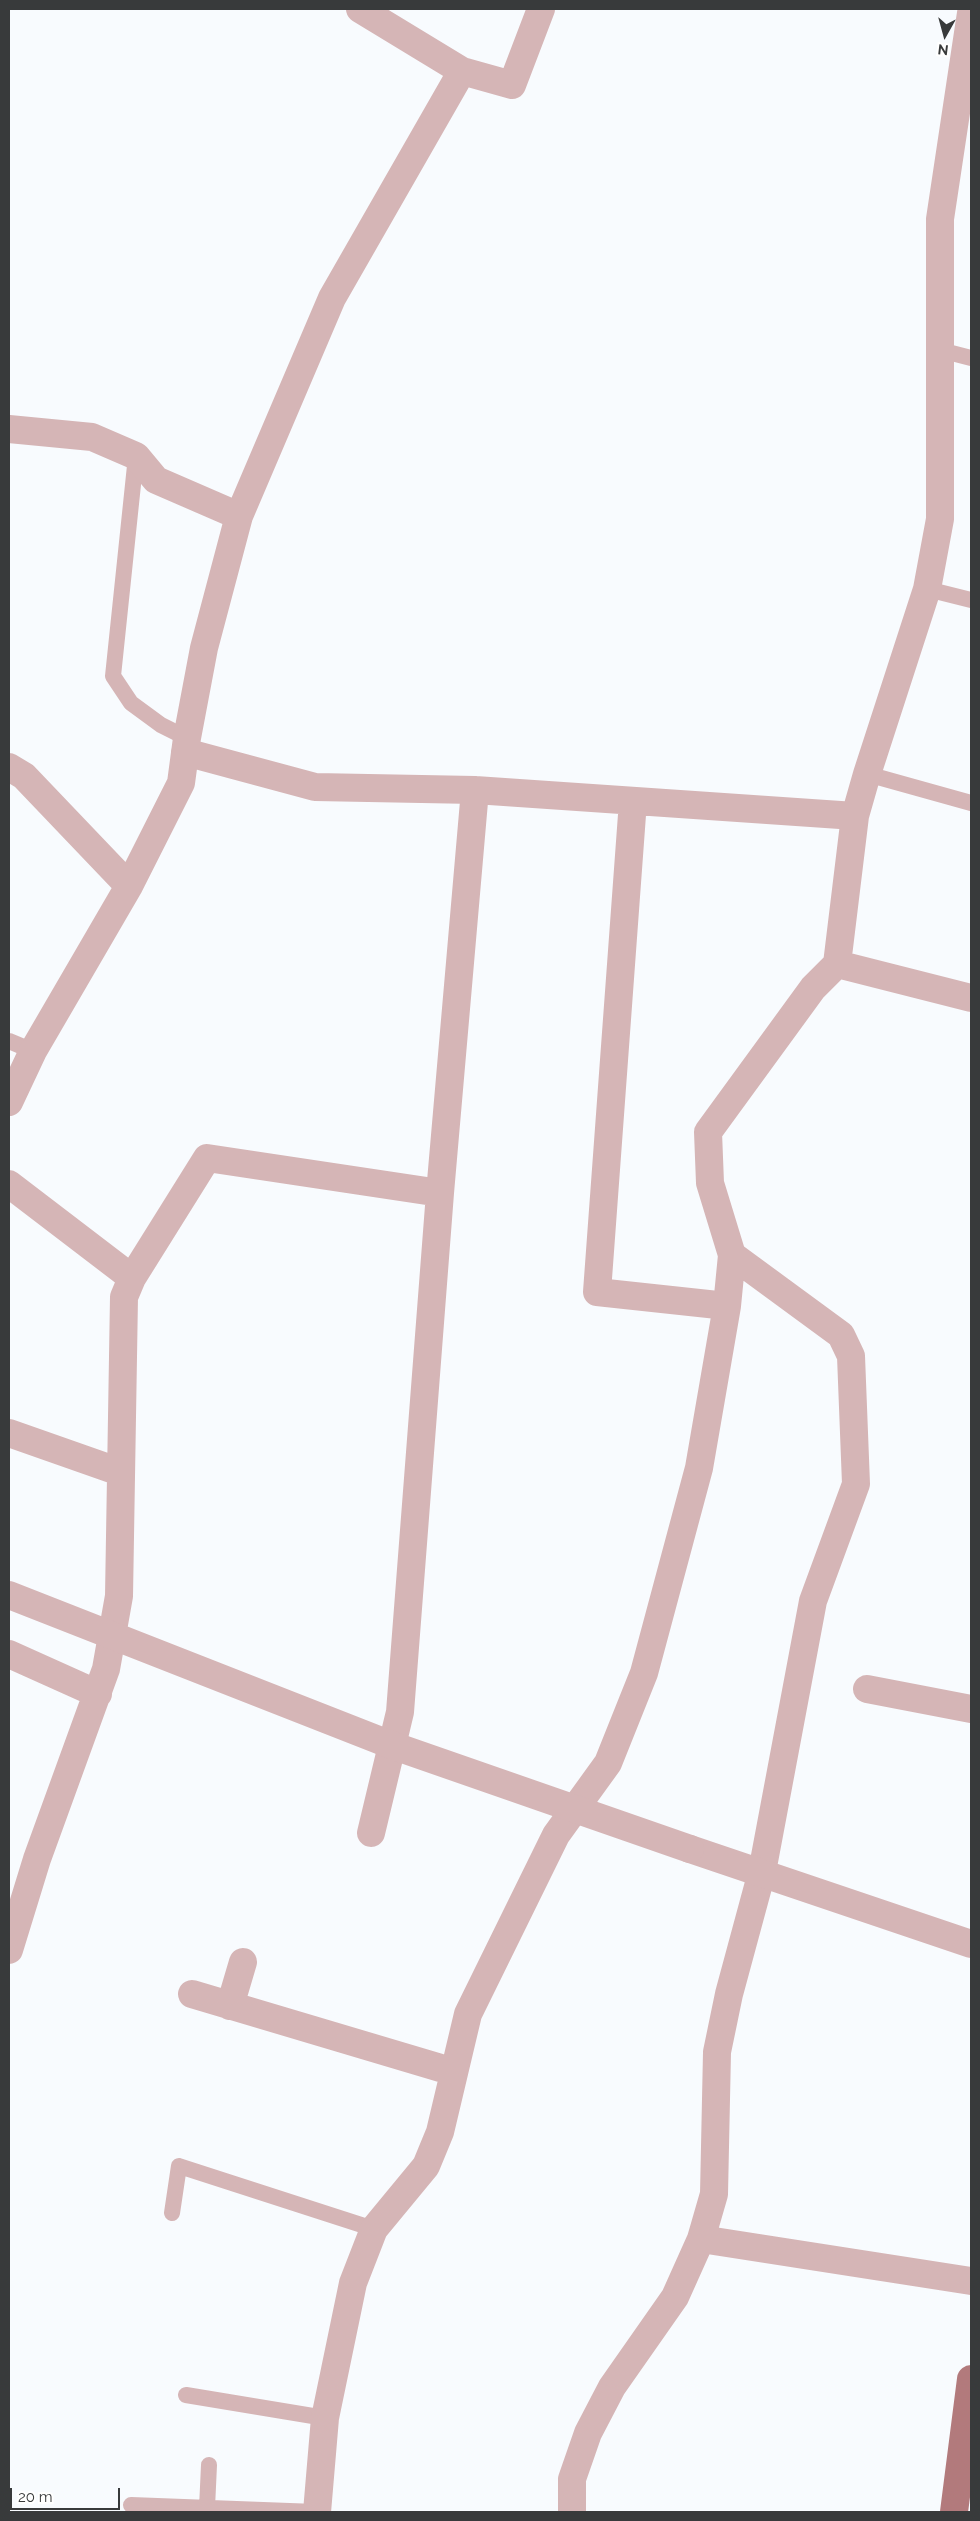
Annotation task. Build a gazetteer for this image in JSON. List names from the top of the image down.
{
  "scale_bar": "20 m",
  "north": "bottom"
}
